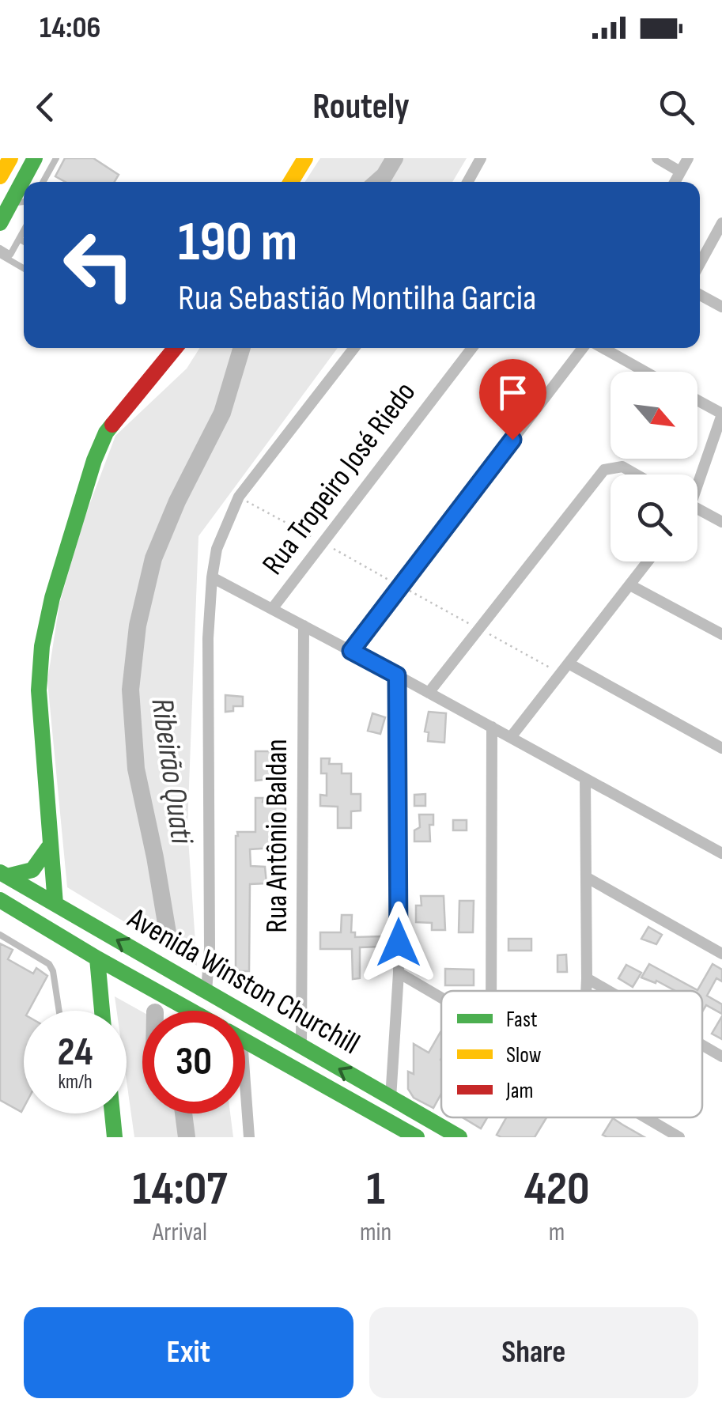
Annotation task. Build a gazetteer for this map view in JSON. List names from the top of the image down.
{
  "streets": {
    "main road": ["Avenida Winston Churchill"],
    "street": ["Rua Tropeiro José Riedo", "Rua Antônio Baldan"]
  },
  "crossings": [
    ["Rua Antônio Baldan", "Avenida Winston Churchill"]
  ],
  "water": ["Ribeirão Quati"],
  "legend": ["Fast", "Slow", "Jam"],
  "north": "bottom right",
  "page": {
    "status": "14:06",
    "header": "Routely",
    "turn": ["190 m", "Rua Sebastião Montilha Garcia"],
    "speed": "24 km/h",
    "limit": "30",
    "eta": [
      "14:07",
      "Arrival",
      "1",
      "min",
      "420",
      "m"
    ],
    "buttons": ["Exit", "Share"]
  }
}
